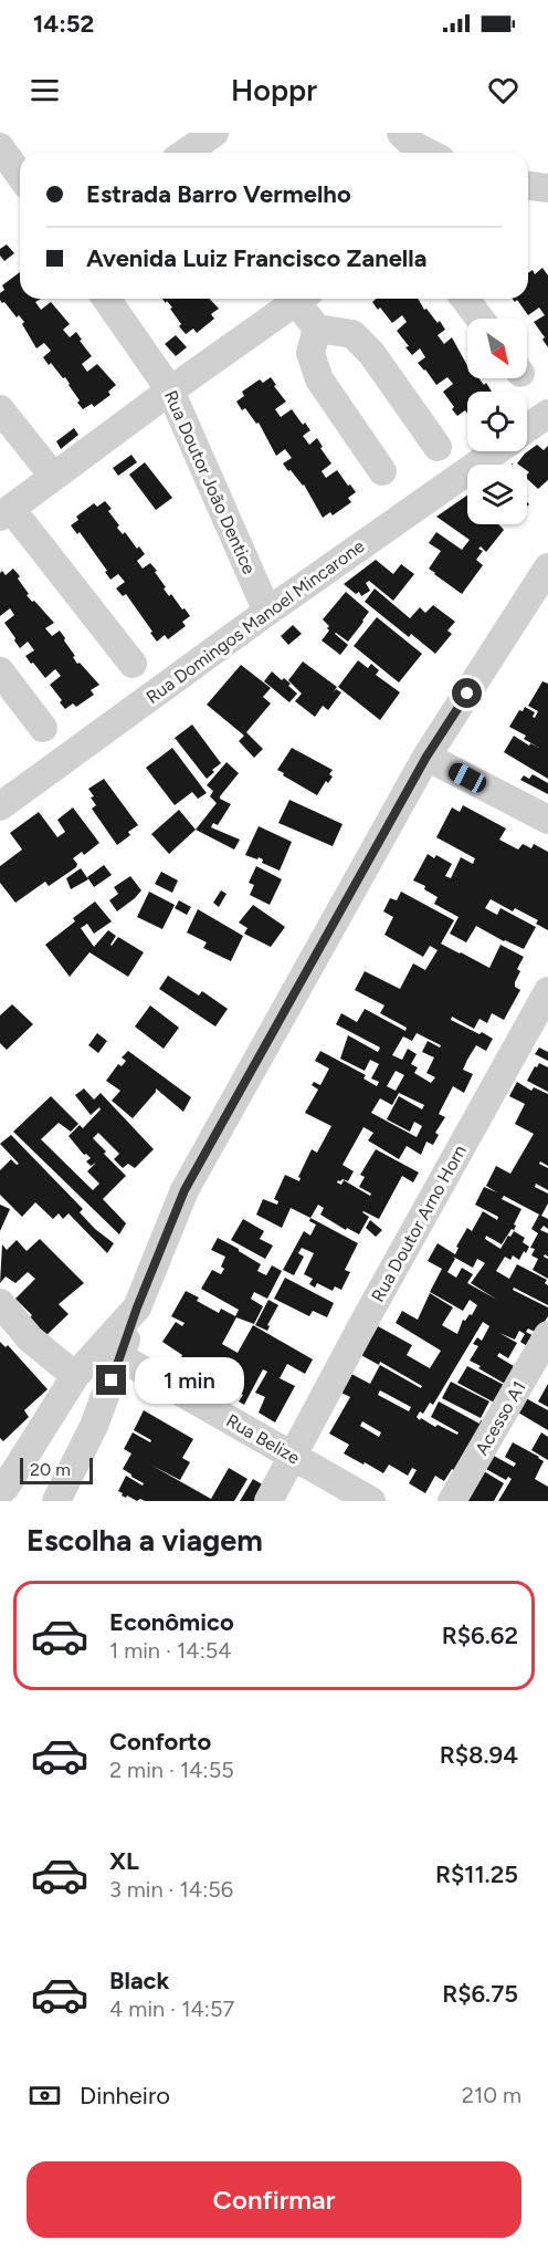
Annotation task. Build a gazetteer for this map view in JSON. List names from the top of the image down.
{
  "streets": {
    "street": [
      "Rua Doutor João Dentice",
      "Rua Domingos Manoel Mincarone",
      "Rua Doutor Arno Horn",
      "Acesso A1",
      "Rua Belize"
    ]
  },
  "crossings": [
    ["Rua Doutor João Dentice", "Rua Domingos Manoel Mincarone"],
    ["Rua Doutor Arno Horn", "Rua Belize"]
  ],
  "scale_bar": "20 m",
  "north": "bottom right",
  "page": {
    "status": "14:52",
    "header": "Hoppr",
    "banner": ["Estrada Barro Vermelho", "Avenida Luiz Francisco Zanella"],
    "bubble": "1 min",
    "scale": "20 m",
    "heading": "Escolha a viagem",
    "list": [
      {
        "name": "Econômico",
        "note": "1 min · 14:54",
        "value": "R$6.62"
      },
      {
        "name": "Conforto",
        "note": "2 min · 14:55",
        "value": "R$8.94"
      },
      {
        "name": "XL",
        "note": "3 min · 14:56",
        "value": "R$11.25"
      },
      {
        "name": "Black",
        "note": "4 min · 14:57",
        "value": "R$6.75"
      }
    ],
    "pay": ["Dinheiro", "210 m"],
    "buttons": "Confirmar"
  }
}
